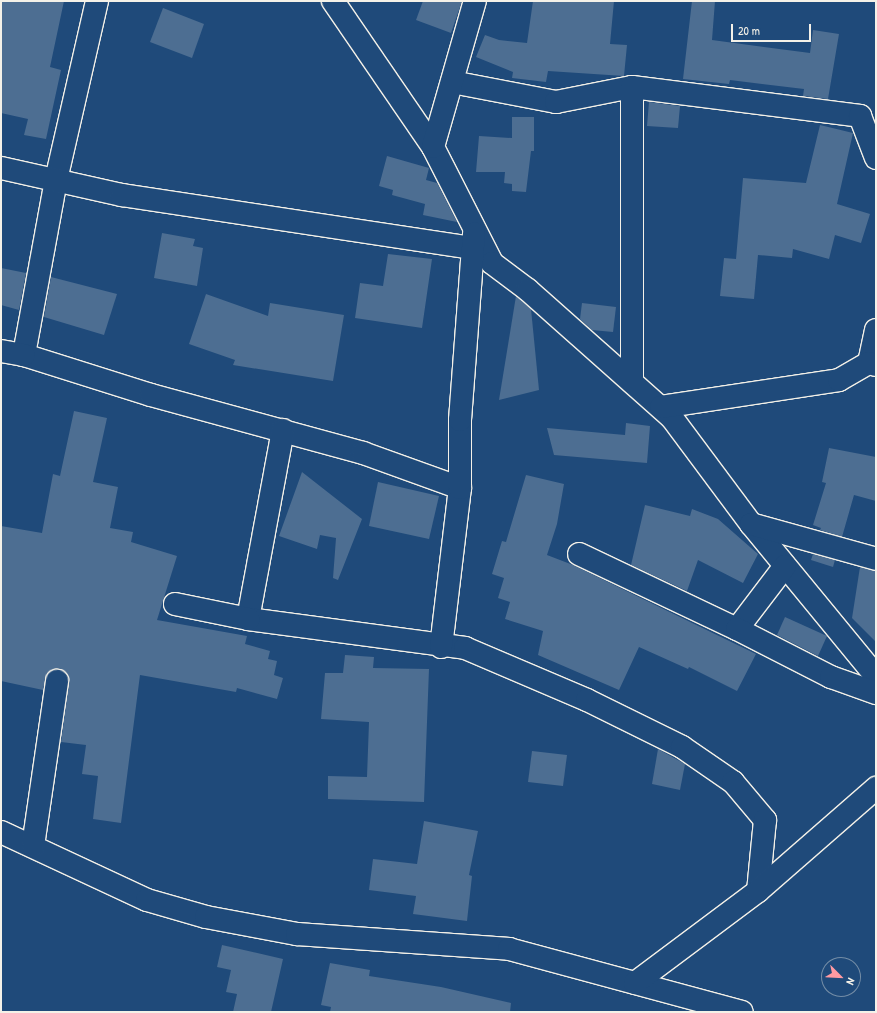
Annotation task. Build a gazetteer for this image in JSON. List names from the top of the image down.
{
  "scale_bar": "20 m",
  "north": "bottom right"
}
